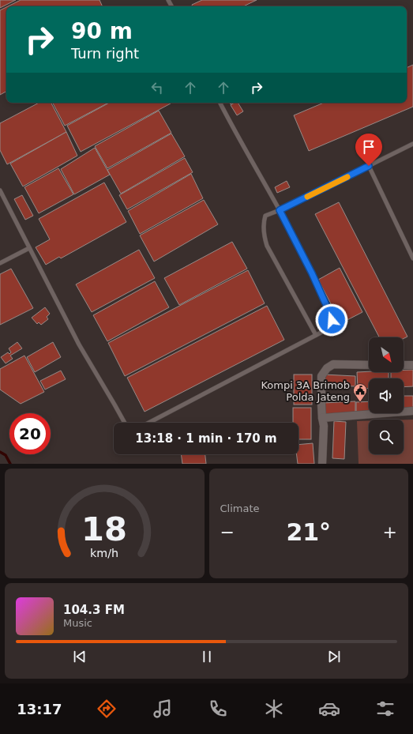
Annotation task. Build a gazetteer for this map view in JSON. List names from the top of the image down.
{
  "places": {
    "public building": ["Kompi 3A Brimob Polda Jateng"]
  },
  "north": "bottom right",
  "page": {
    "turn": ["90 m", "Turn right"],
    "limit": "20",
    "trip": "13:18 · 1 min · 170 m",
    "tile": "Climate",
    "heat": ["−", "21°", "+"],
    "song": ["104.3 FM", "Music"],
    "tabs": "13:17",
    "gauge": ["18", "km/h"]
  }
}
